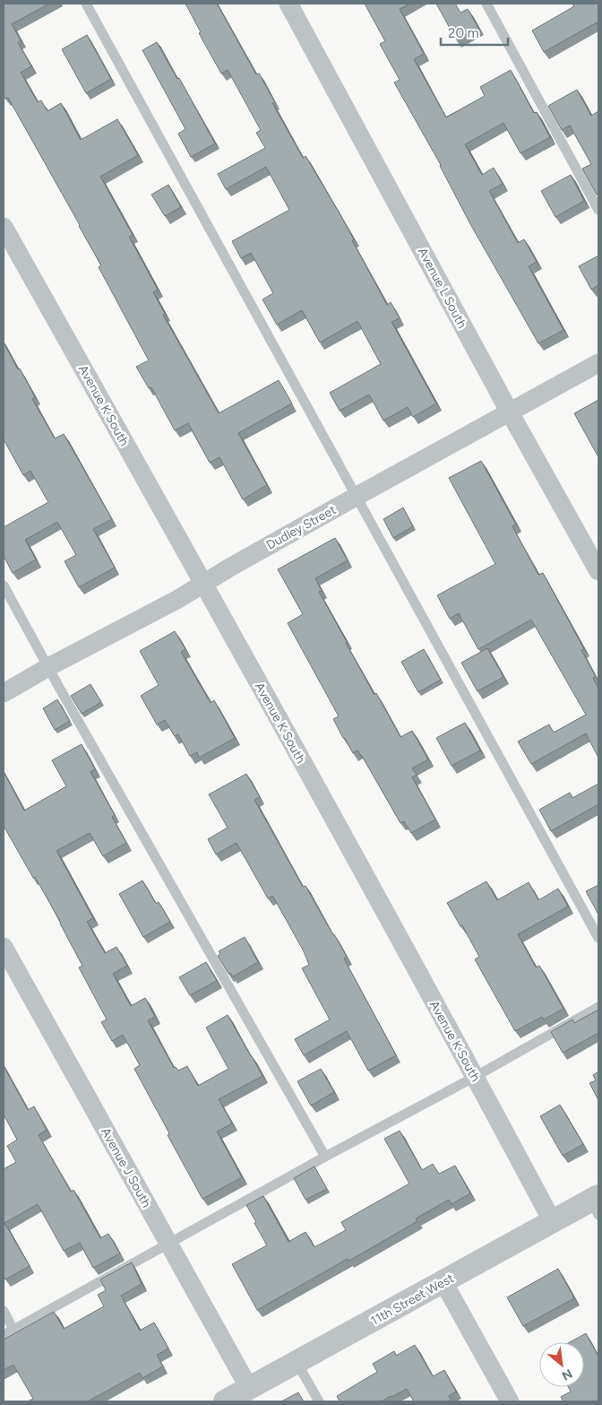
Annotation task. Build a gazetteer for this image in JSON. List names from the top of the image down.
{
  "streets": {
    "street": [
      "Avenue L South",
      "Avenue K South",
      "Dudley Street",
      "Avenue J South",
      "11th Street West"
    ]
  },
  "crossings": [
    ["Avenue L South", "Dudley Street"],
    ["Avenue K South", "Dudley Street"],
    ["Avenue K South", "11th Street West"],
    ["Avenue J South", "11th Street West"]
  ],
  "scale_bar": "20 m",
  "north": "bottom right"
}
